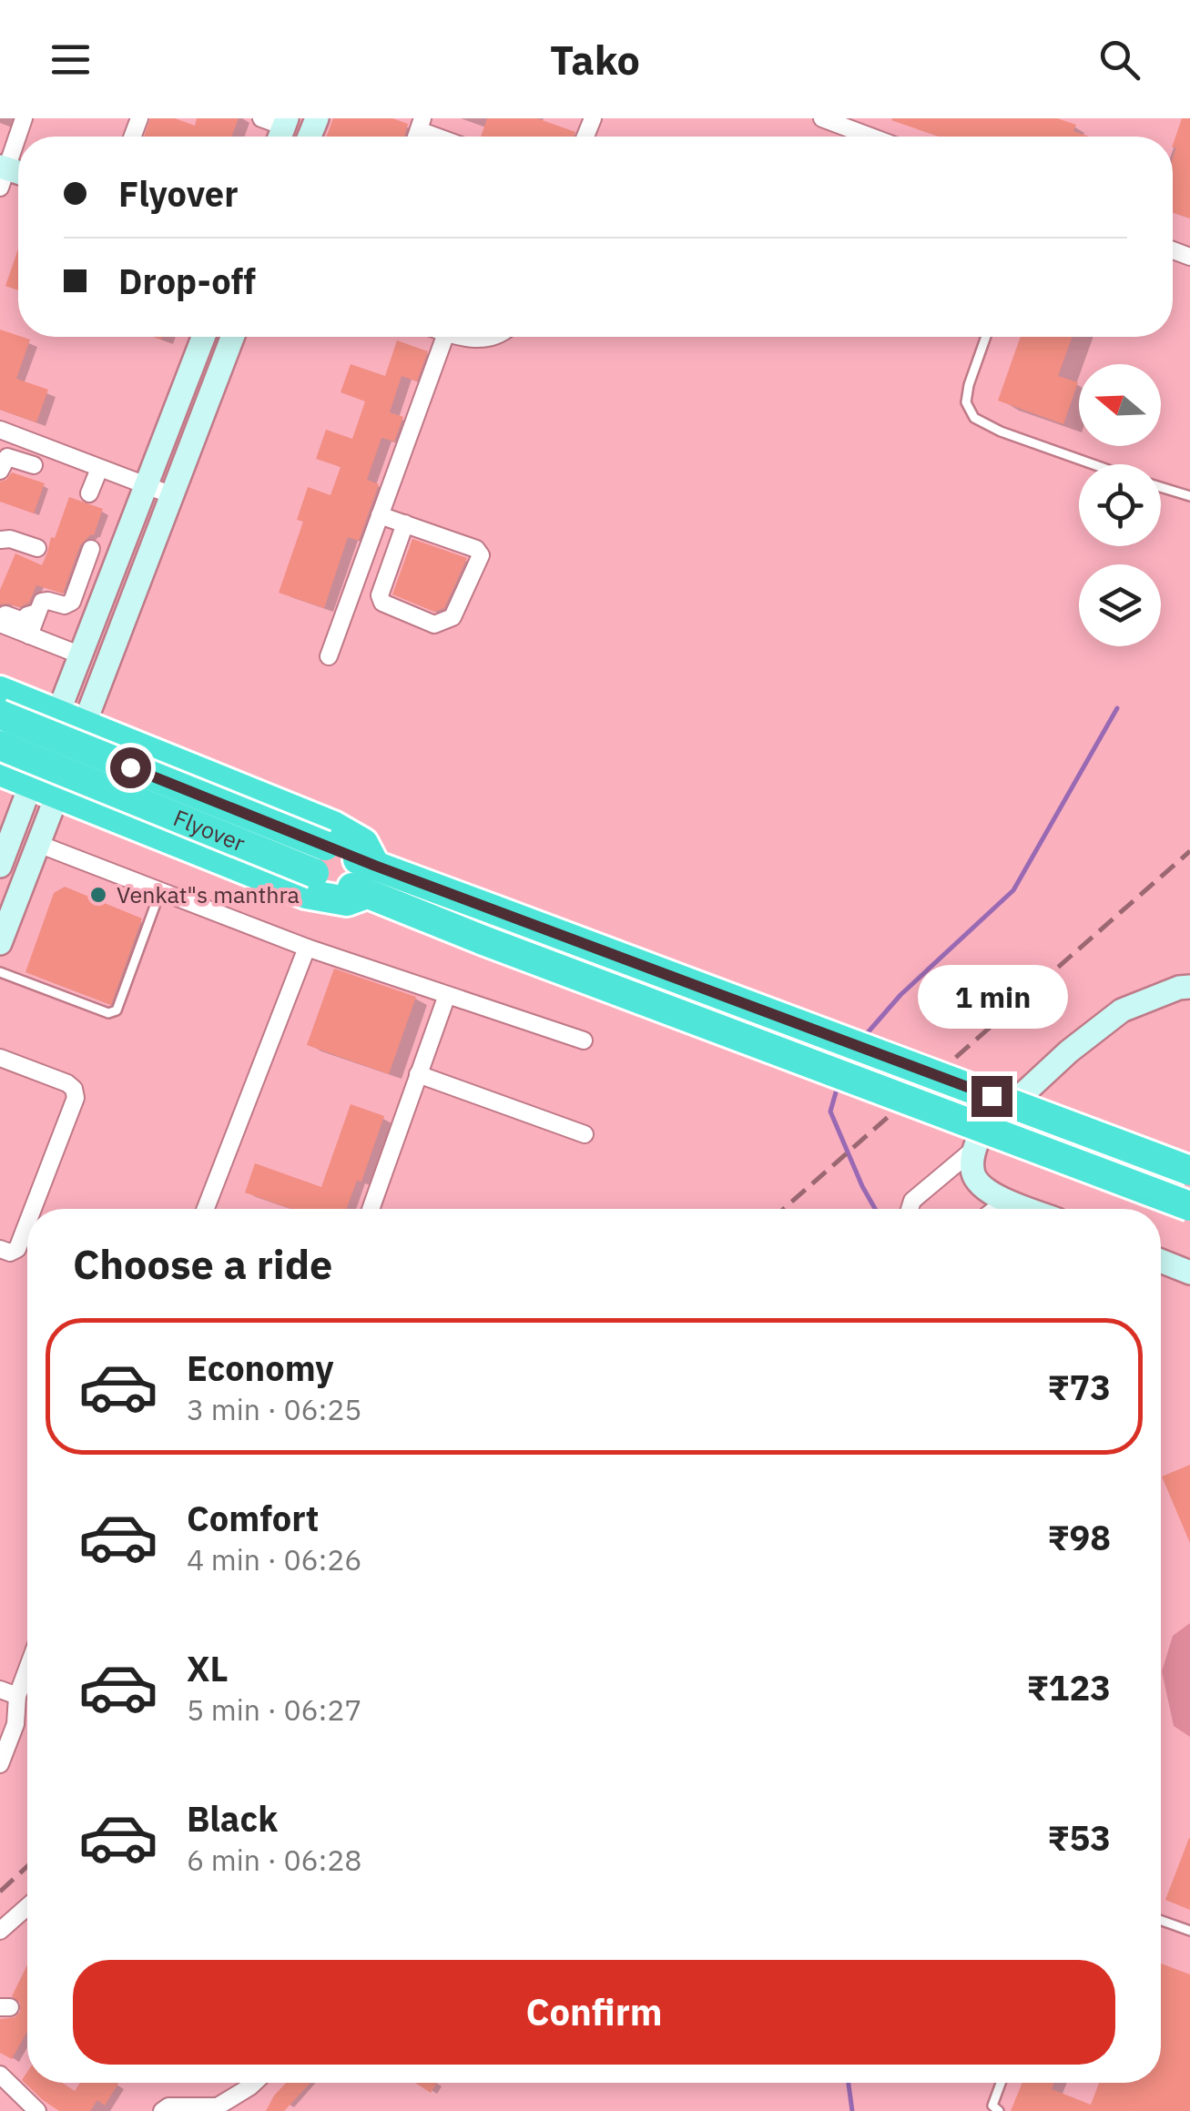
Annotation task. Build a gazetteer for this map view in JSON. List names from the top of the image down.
{
  "streets": {
    "highway": ["Flyover"]
  },
  "places": ["Venkat\"s manthra"],
  "north": "left",
  "page": {
    "header": "Tako",
    "banner": ["Flyover", "Drop-off"],
    "bubble": "1 min",
    "heading": "Choose a ride",
    "list": [
      {
        "name": "Economy",
        "note": "3 min · 06:25",
        "value": "₹73"
      },
      {
        "name": "Comfort",
        "note": "4 min · 06:26",
        "value": "₹98"
      },
      {
        "name": "XL",
        "note": "5 min · 06:27",
        "value": "₹123"
      },
      {
        "name": "Black",
        "note": "6 min · 06:28",
        "value": "₹53"
      }
    ],
    "buttons": "Confirm"
  }
}
